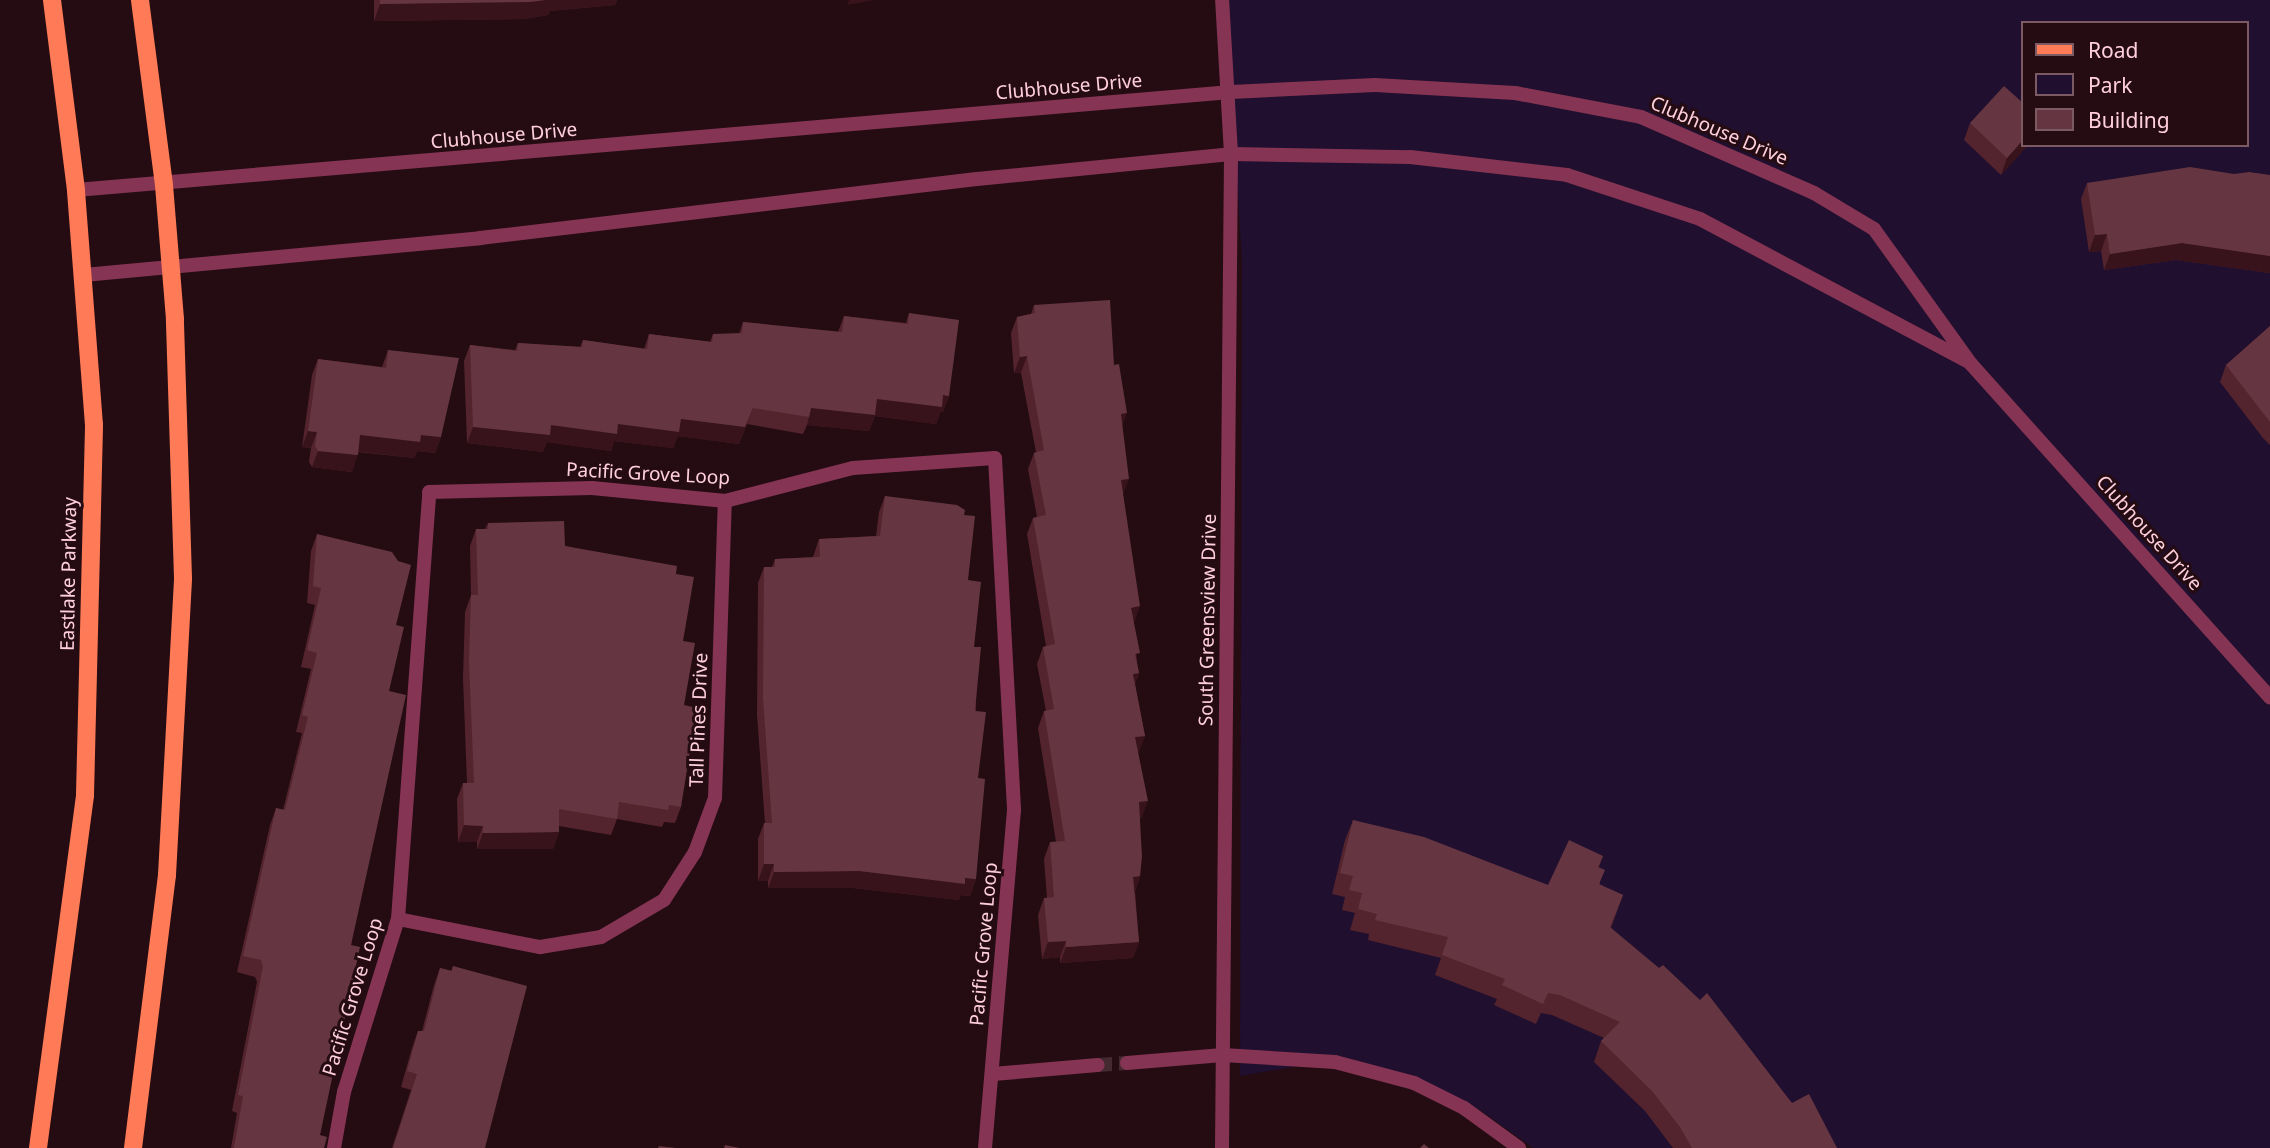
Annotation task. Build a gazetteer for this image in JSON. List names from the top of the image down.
{
  "streets": {
    "main road": ["Eastlake Parkway"],
    "street": [
      "Clubhouse Drive",
      "Pacific Grove Loop",
      "South Greensview Drive",
      "Tall Pines Drive"
    ]
  },
  "crossings": [
    ["Clubhouse Drive", "Eastlake Parkway"],
    ["Clubhouse Drive", "South Greensview Drive"],
    ["Pacific Grove Loop", "Tall Pines Drive"]
  ],
  "legend": ["Road", "Park", "Building"]
}
